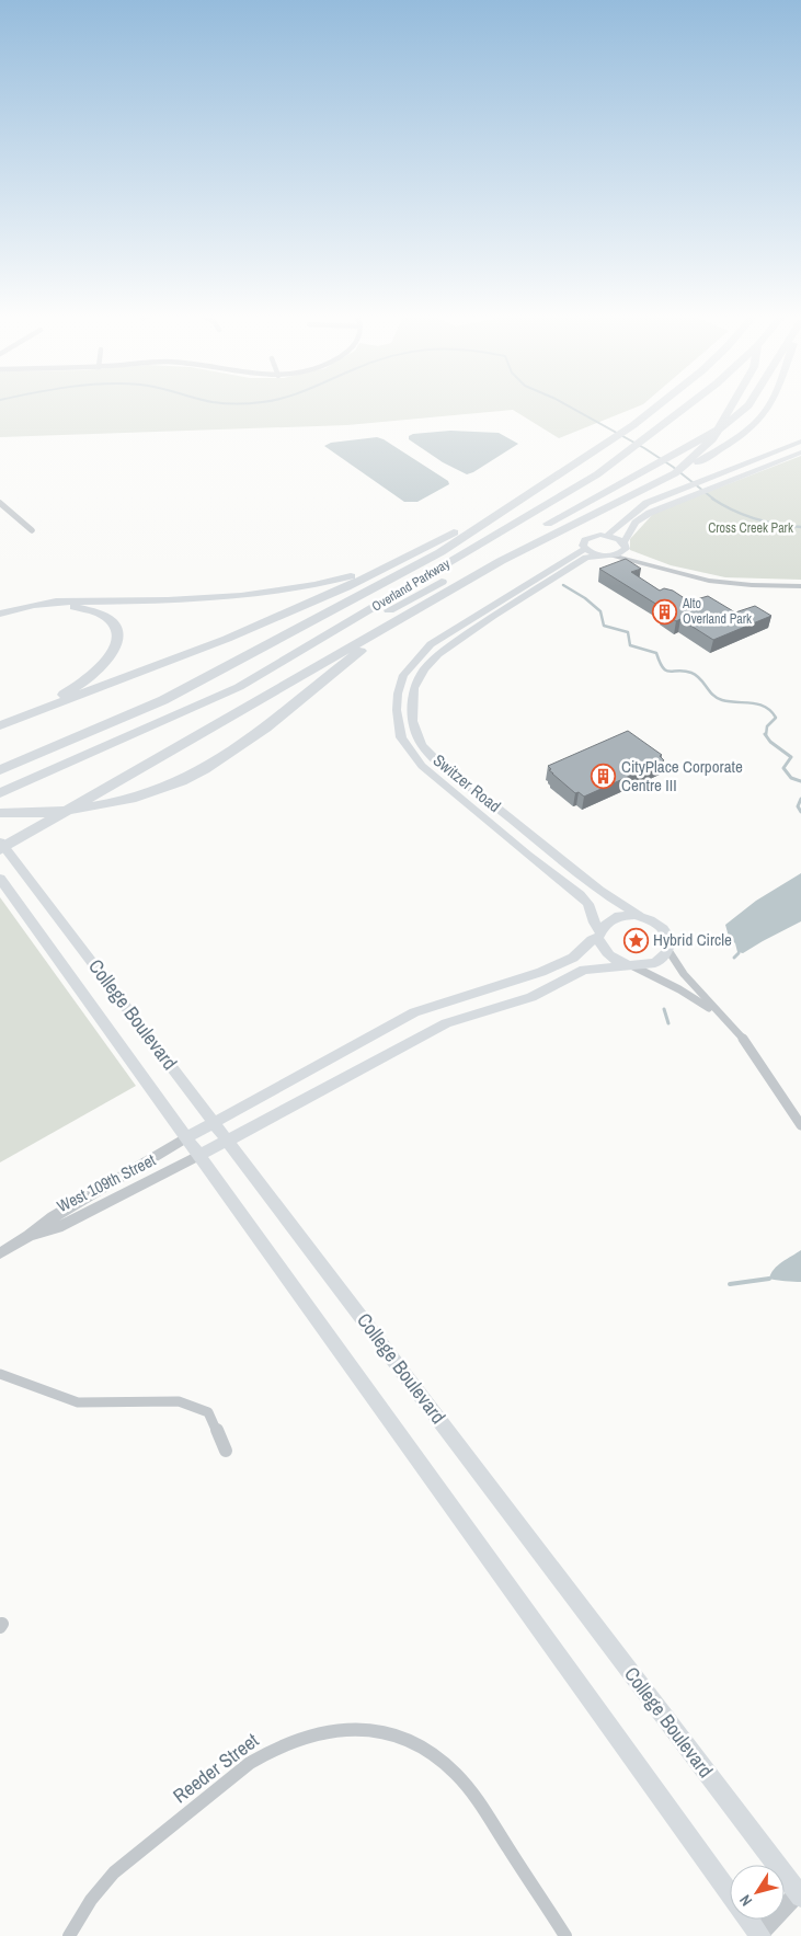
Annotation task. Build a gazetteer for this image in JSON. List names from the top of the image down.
{
  "streets": {
    "highway": ["Overland Parkway"],
    "main road": ["Switzer Road", "College Boulevard"],
    "street": ["West 109th Street", "Reeder Street"]
  },
  "crossings": [
    ["College Boulevard", "West 109th Street"]
  ],
  "parks": ["Cross Creek Park"],
  "places": {
    "building": ["Alto Overland Park", "CityPlace Corporate Centre III"],
    "place": ["Hybrid Circle"]
  },
  "north": "bottom left"
}
